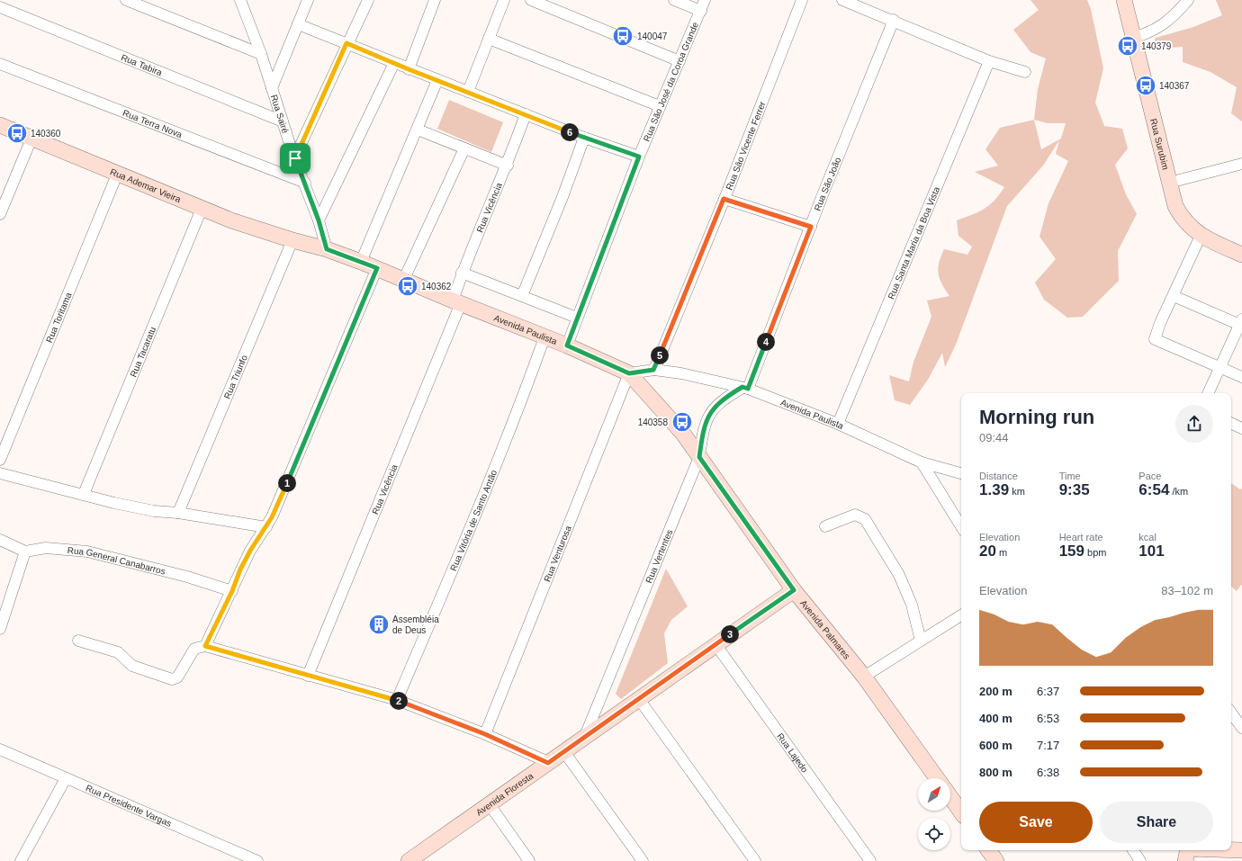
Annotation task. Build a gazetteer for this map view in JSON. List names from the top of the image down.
{
  "streets": {
    "main road": [
      "Rua Surubim",
      "Rua Ademar Vieira",
      "Avenida Paulista",
      "Avenida Palmares",
      "Avenida Floresta"
    ],
    "street": [
      "Rua Tabira",
      "Rua São José da Coroa Grande",
      "Rua Sairé",
      "Rua Terra Nova",
      "Rua Sâo Vicente Ferrer",
      "Rua São João",
      "Rua Vicência",
      "Rua Santa Maria da Boa Vista",
      "Rua Toritama",
      "Rua Tacaratu",
      "Rua Triunfo",
      "Rua Vitória de Santo Antão",
      "Rua Venturosa",
      "Rua Vertentes",
      "Rua General Canabarros",
      "Rua Lajedo",
      "Rua Presidente Vargas"
    ]
  },
  "crossings": [
    ["Rua Tabira", "Rua Sairé"],
    ["Rua São José da Coroa Grande", "Avenida Paulista"],
    ["Rua Sairé", "Rua Terra Nova"],
    ["Rua Sairé", "Avenida Paulista"],
    ["Rua Sâo Vicente Ferrer", "Avenida Paulista"],
    ["Rua São João", "Avenida Paulista"],
    ["Rua São João", "Rua Vertentes"],
    ["Rua Ademar Vieira", "Rua Toritama"],
    ["Rua Ademar Vieira", "Avenida Paulista"],
    ["Rua Ademar Vieira", "Rua Tacaratu"],
    ["Rua Ademar Vieira", "Rua Triunfo"],
    ["Rua Vicência", "Avenida Paulista"],
    ["Rua Santa Maria da Boa Vista", "Avenida Paulista"],
    ["Avenida Paulista", "Rua Triunfo"],
    ["Avenida Paulista", "Rua Vitória de Santo Antão"],
    ["Avenida Paulista", "Rua Venturosa"],
    ["Avenida Paulista", "Rua Vertentes"],
    ["Avenida Paulista", "Avenida Palmares"],
    ["Rua Venturosa", "Avenida Palmares"],
    ["Rua Vertentes", "Avenida Palmares"],
    ["Rua Vertentes", "Avenida Floresta"],
    ["Avenida Palmares", "Avenida Floresta"],
    ["Rua Lajedo", "Avenida Floresta"]
  ],
  "places": {
    "bus stop": [
      "140047",
      "140379",
      "140367",
      "140360",
      "140362",
      "140358"
    ],
    "building": ["Assembléia de Deus"]
  },
  "north": "top right",
  "page": {
    "pins": [
      "6",
      "4",
      "5",
      "1",
      "3",
      "2"
    ],
    "heading": ["Morning run", "09:44"],
    "stats": [
      ["Distance", "1.39 km"],
      ["Time", "9:35"],
      ["Pace", "6:54 /km"],
      ["Elevation", "20 m"],
      ["Heart rate", "159 bpm"],
      ["kcal", "101"]
    ],
    "chart": ["Elevation", "83–102 m"],
    "list": [
      {
        "name": "200 m",
        "note": "6:37"
      },
      {
        "name": "400 m",
        "note": "6:53"
      },
      {
        "name": "600 m",
        "note": "7:17"
      },
      {
        "name": "800 m",
        "note": "6:38"
      }
    ],
    "buttons": ["Save", "Share"]
  }
}
